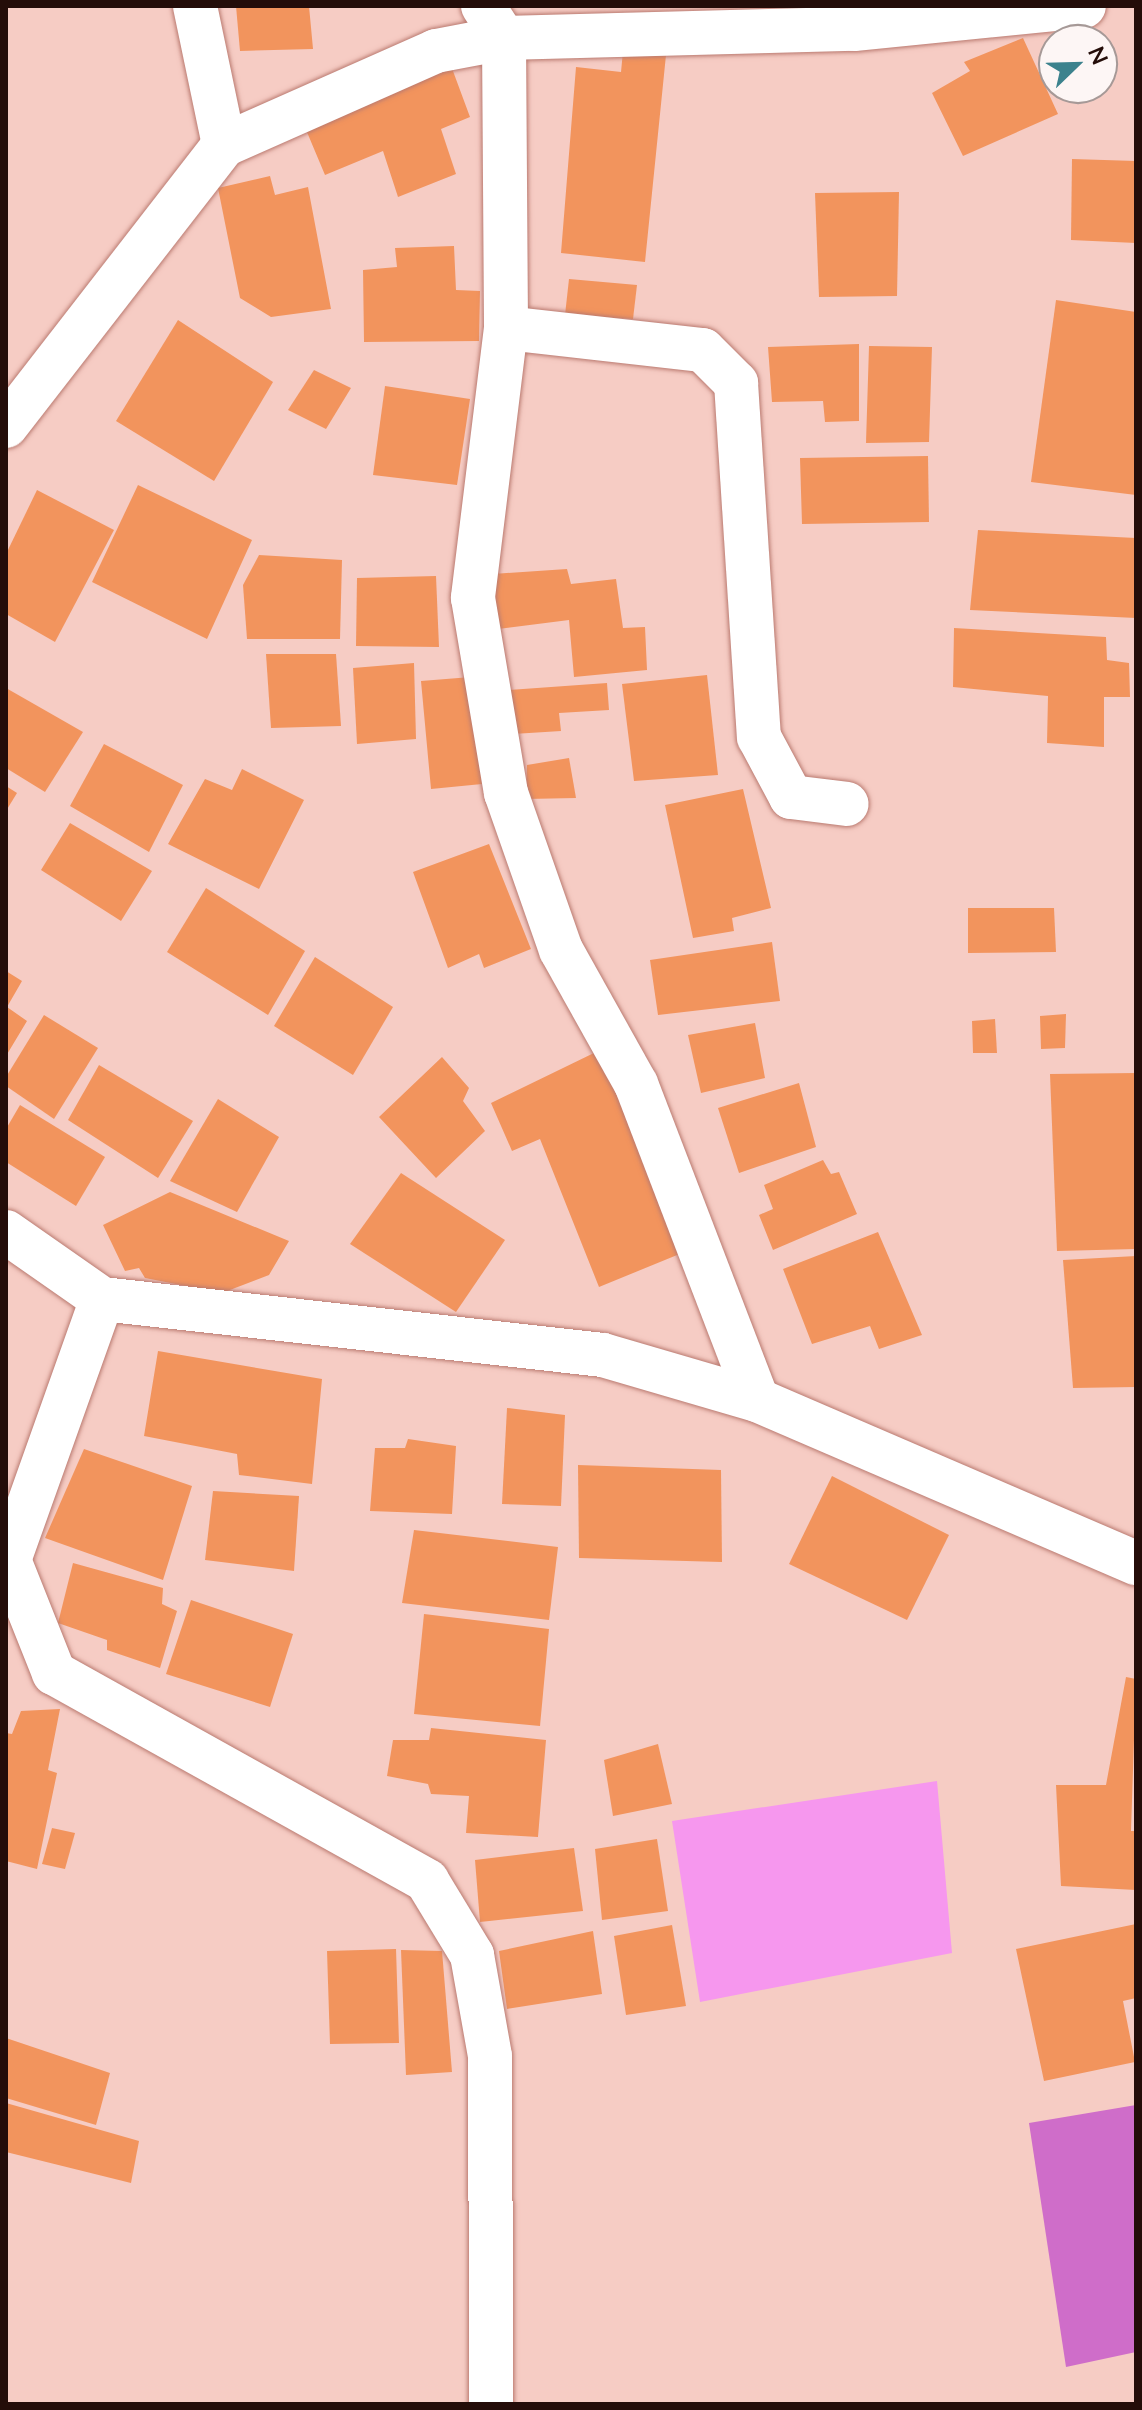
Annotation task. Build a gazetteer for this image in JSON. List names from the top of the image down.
{
  "north": "top right"
}
